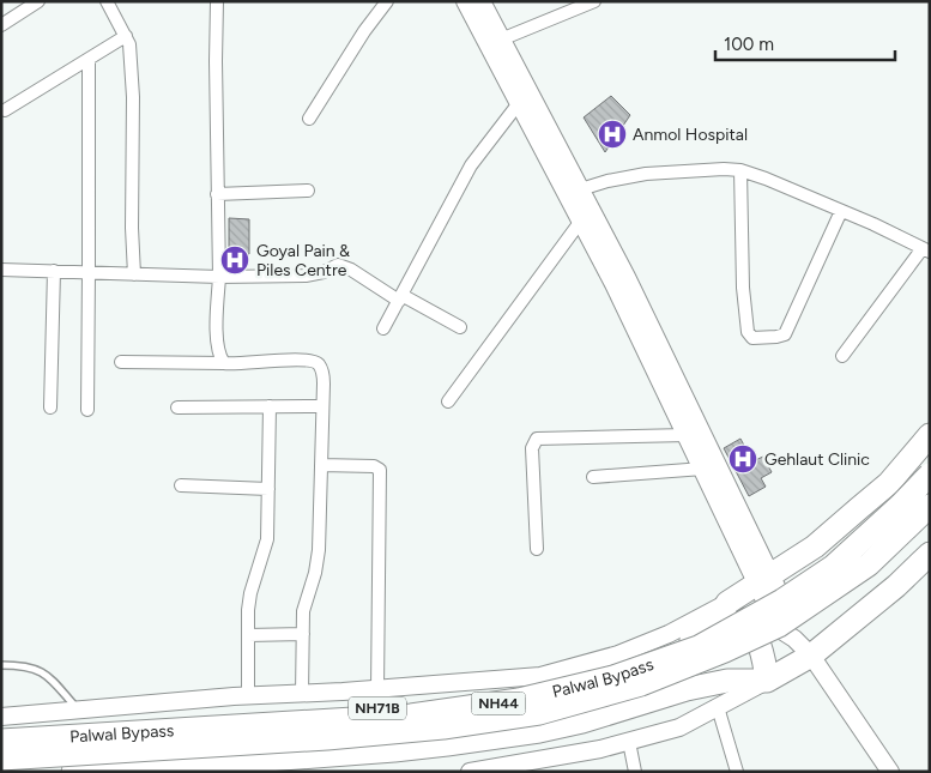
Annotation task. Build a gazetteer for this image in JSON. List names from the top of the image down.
{
  "streets": {
    "highway": ["Palwal Bypass", "NH44", "NH71B"]
  },
  "places": {
    "hospital": ["Anmol Hospital", "Goyal Pain & Piles Centre", "Gehlaut Clinic"]
  },
  "scale_bar": "100 m"
}
